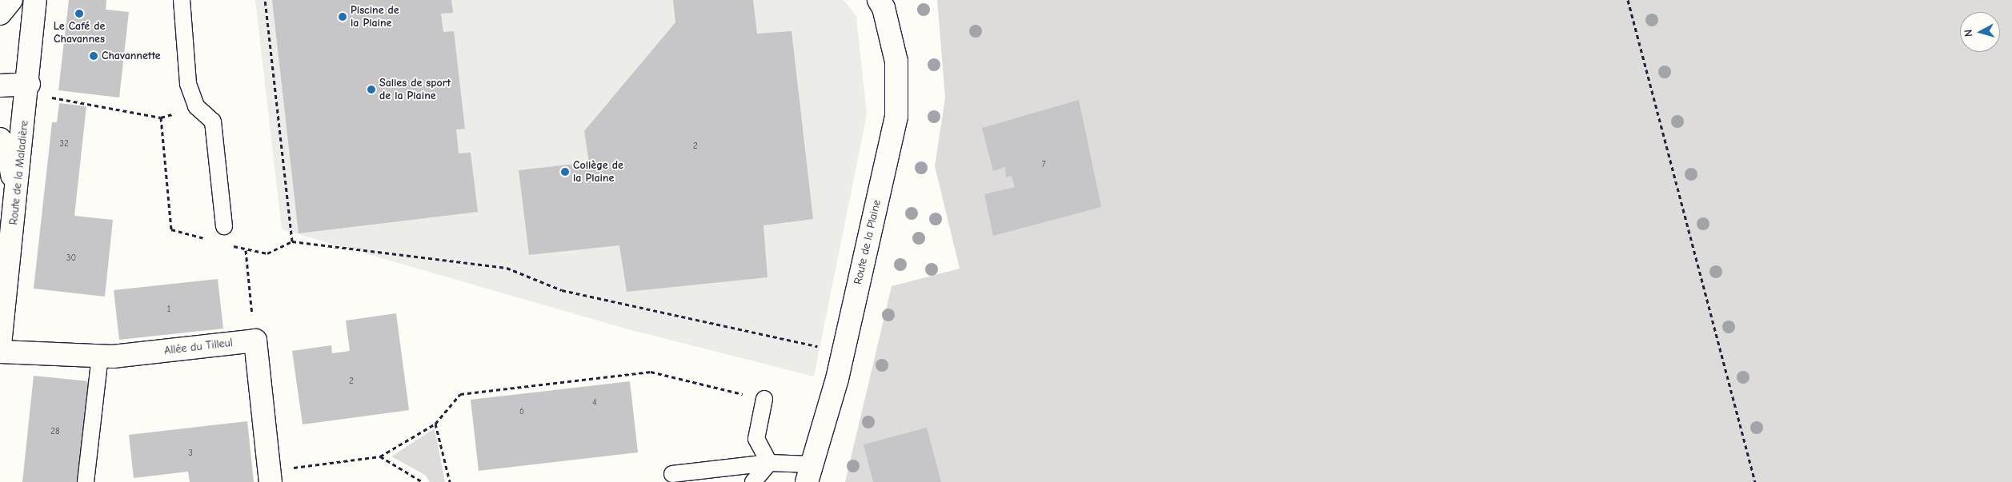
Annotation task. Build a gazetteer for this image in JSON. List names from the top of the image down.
{
  "streets": {
    "street": ["Route de la Maladière", "Route de la Plaine", "Allée du Tilleul"]
  },
  "places": [
    "Le Café de Chavannes",
    "Piscine de la Plaine",
    "Chavannette",
    "Salles de sport de la Plaine",
    "Collège de la Plaine"
  ],
  "house_numbers": [
    "32",
    "2",
    "7",
    "30",
    "1",
    "2",
    "4",
    "6",
    "28",
    "3"
  ],
  "north": "left"
}
